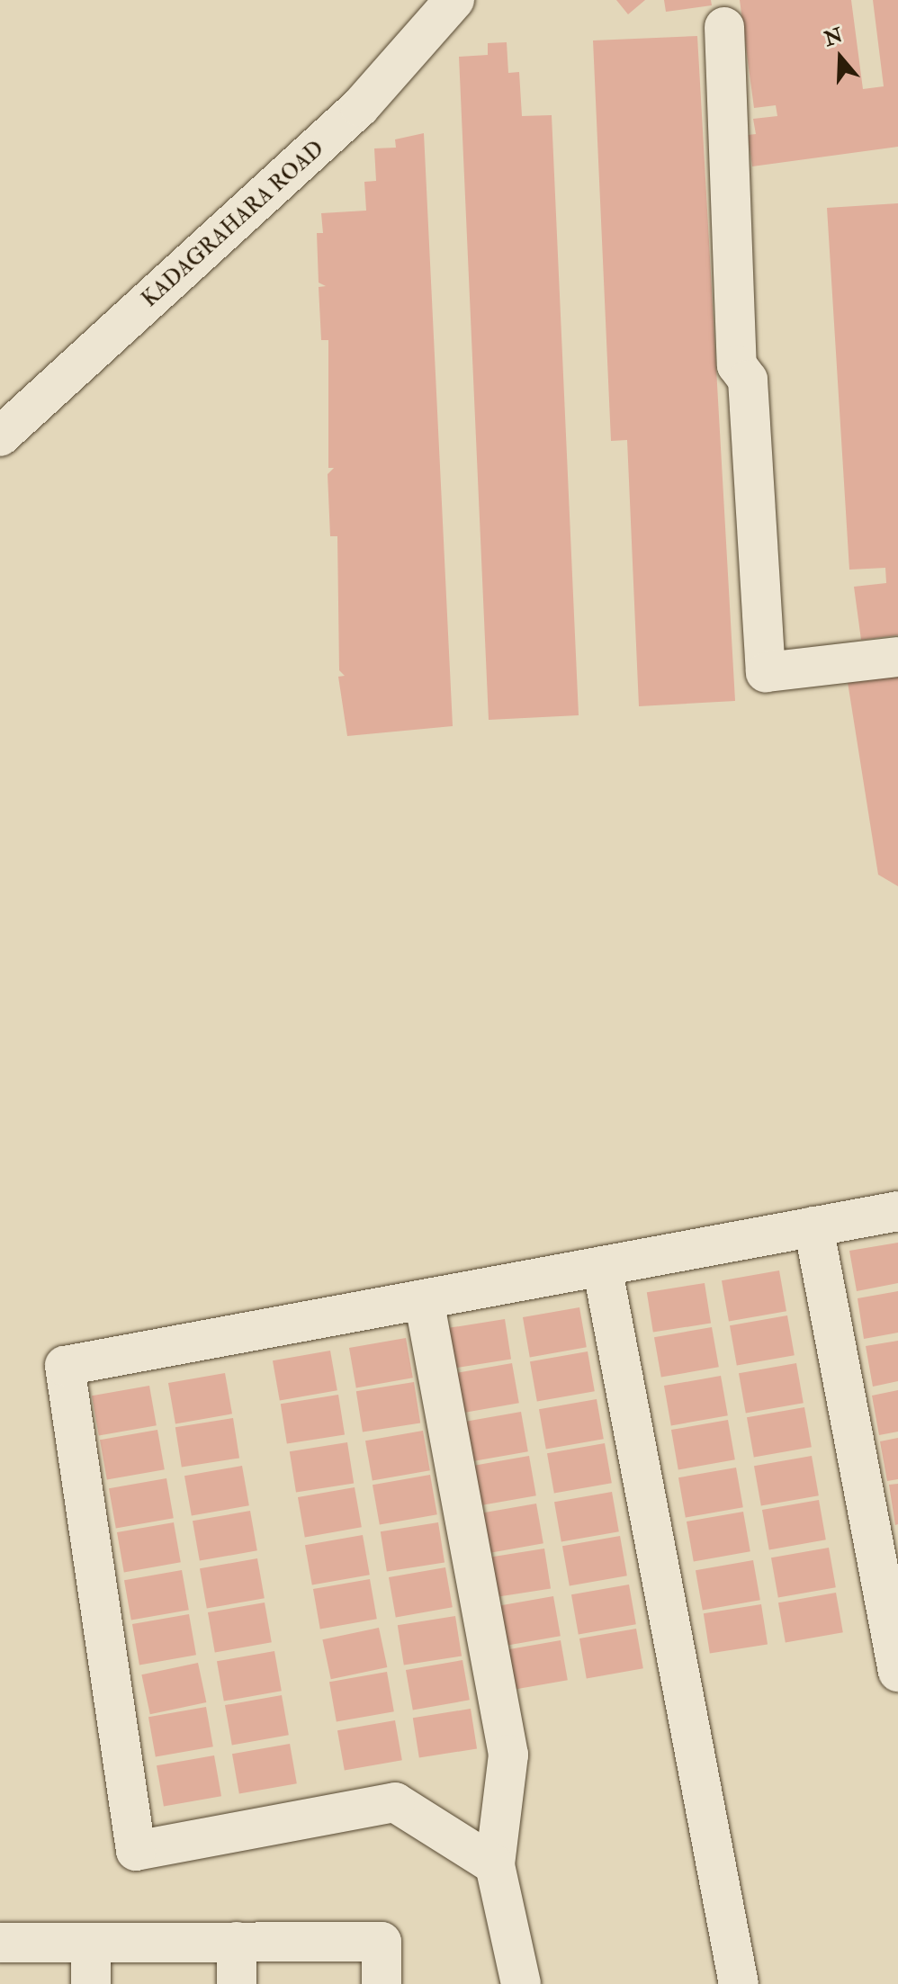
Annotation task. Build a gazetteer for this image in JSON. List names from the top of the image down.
{
  "streets": {
    "street": ["KADAGRAHARA ROAD"]
  },
  "north": "top"
}
